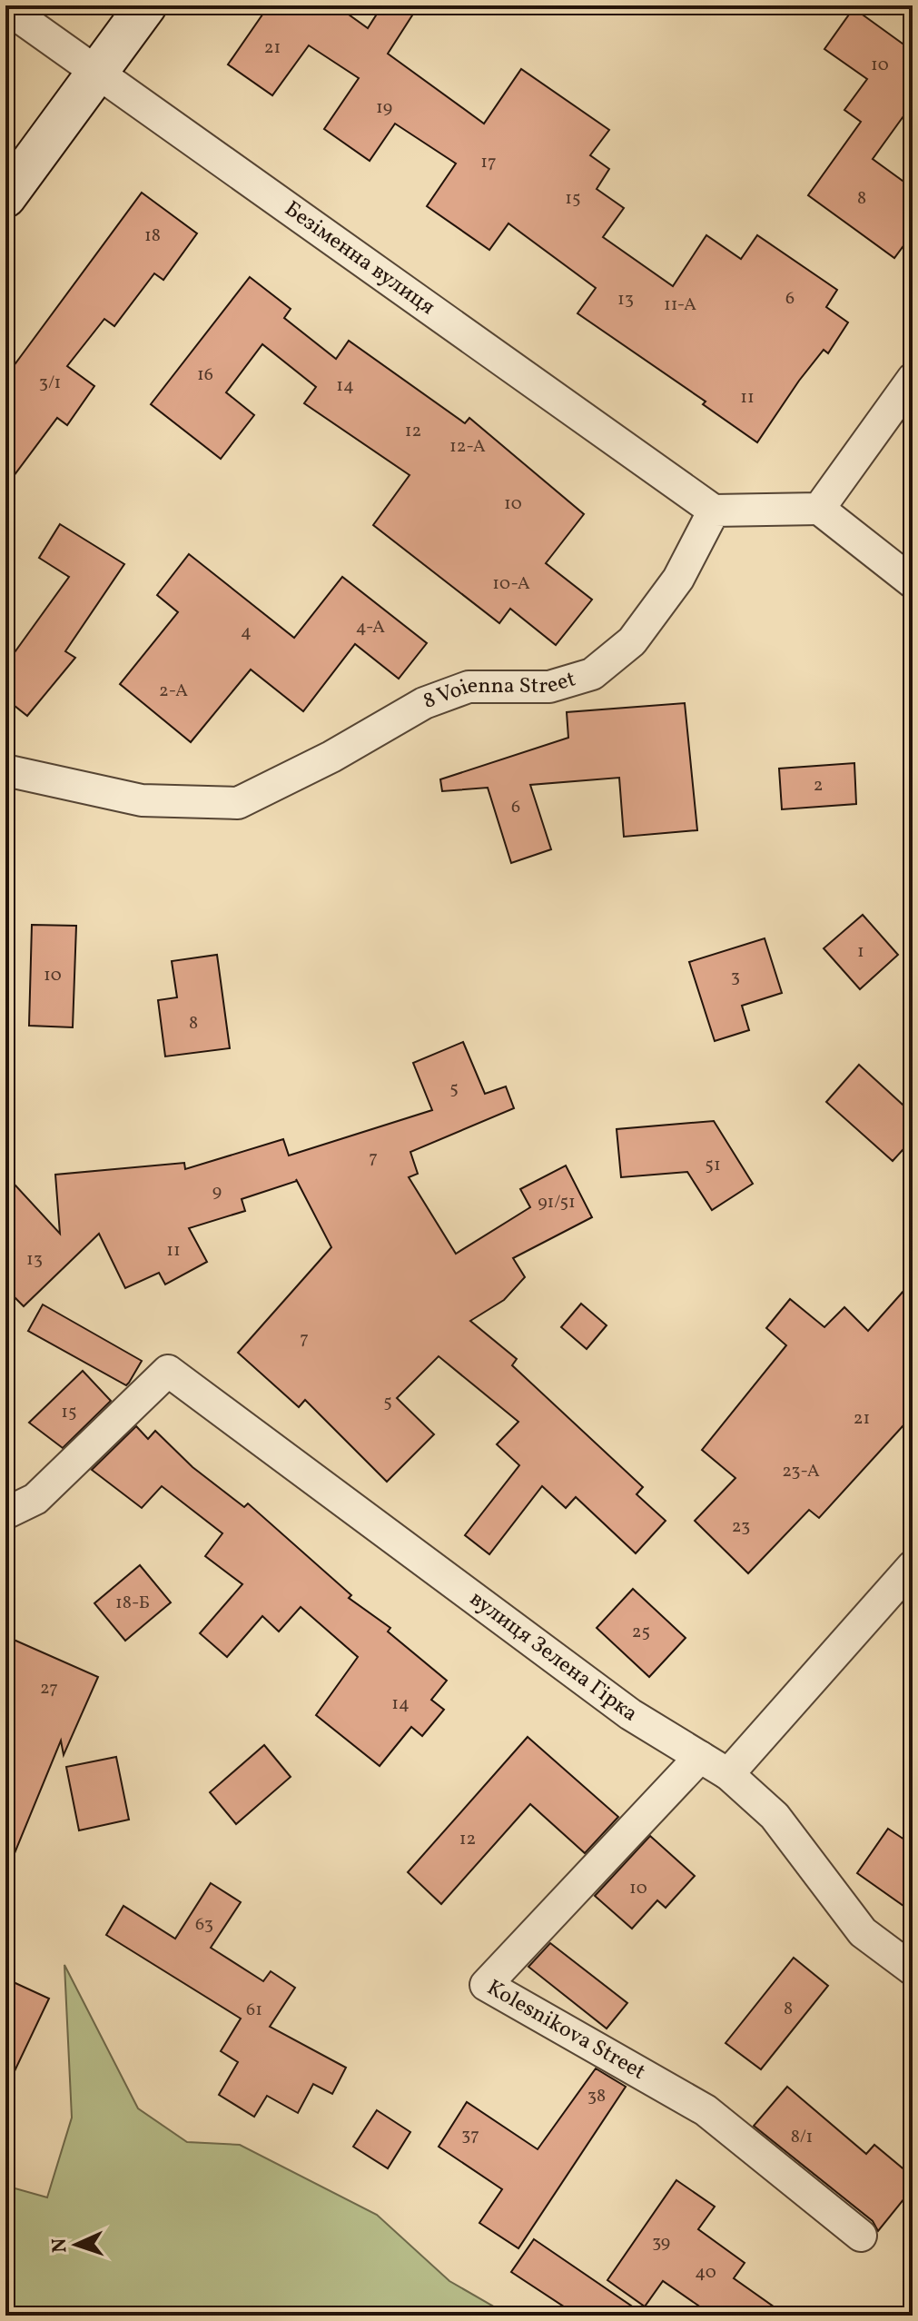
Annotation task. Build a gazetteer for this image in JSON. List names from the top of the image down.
{
  "streets": {
    "street": [
      "Безіменна вулиця",
      "8 Voienna Street",
      "вулиця Зелена Гірка",
      "Kolesnikova Street"
    ]
  },
  "crossings": [
    ["Безіменна вулиця", "8 Voienna Street"],
    ["вулиця Зелена Гірка", "Kolesnikova Street"]
  ],
  "house_numbers": [
    "21",
    "10",
    "19",
    "17",
    "15",
    "8",
    "18",
    "6",
    "13",
    "11-А",
    "16",
    "3/1",
    "14",
    "11",
    "12",
    "12-А",
    "10",
    "10-А",
    "4-А",
    "4",
    "2-А",
    "2",
    "6",
    "1",
    "10",
    "3",
    "8",
    "5",
    "7",
    "51",
    "9",
    "91/51",
    "11",
    "13",
    "7",
    "5",
    "15",
    "21",
    "23-А",
    "23",
    "18-Б",
    "25",
    "27",
    "14",
    "12",
    "10",
    "63",
    "8",
    "61",
    "38",
    "37",
    "8/1",
    "39",
    "40"
  ],
  "north": "left"
}
